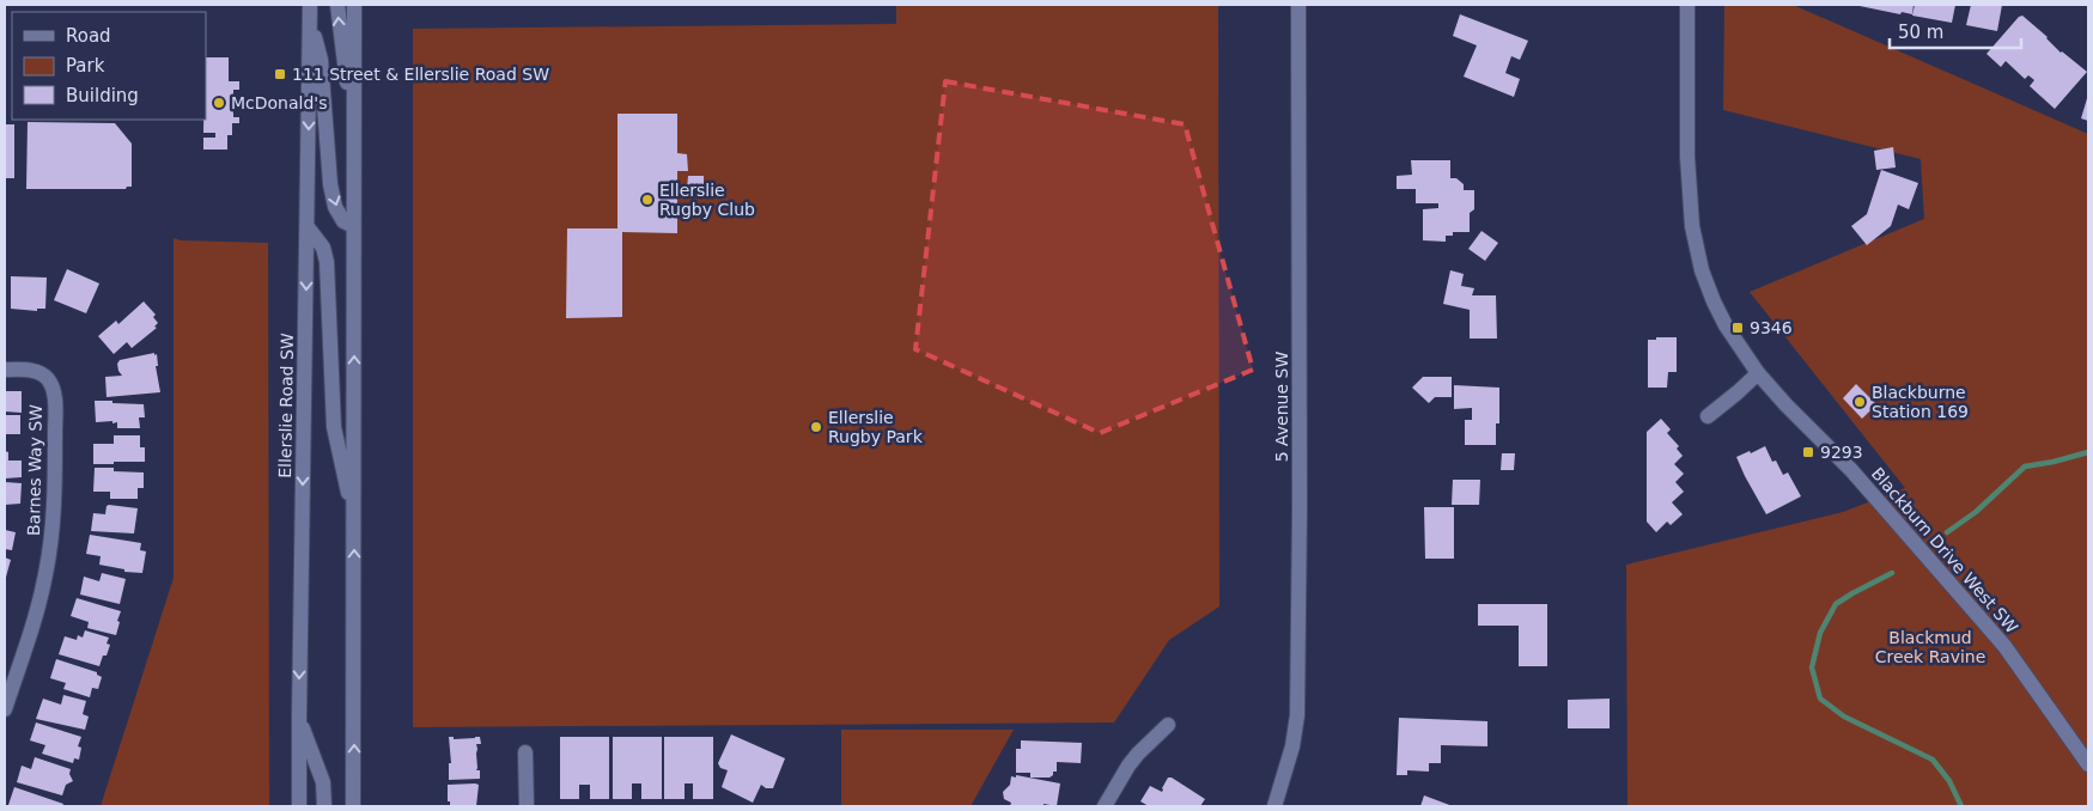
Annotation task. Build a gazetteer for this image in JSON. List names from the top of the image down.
{
  "streets": {
    "main road": [
      "Ellerslie Road SW",
      "5 Avenue SW",
      "Barnes Way SW",
      "Blackburn Drive West SW"
    ]
  },
  "parks": ["Blackmud Creek Ravine"],
  "places": {
    "transit": ["111 Street & Ellerslie Road SW", "9346", "9293"],
    "other": [
      "McDonald's",
      "Ellerslie Rugby Club",
      "Blackburne Station 169",
      "Ellerslie Rugby Park"
    ]
  },
  "legend": ["Road", "Park", "Building"],
  "scale_bar": "50 m"
}
